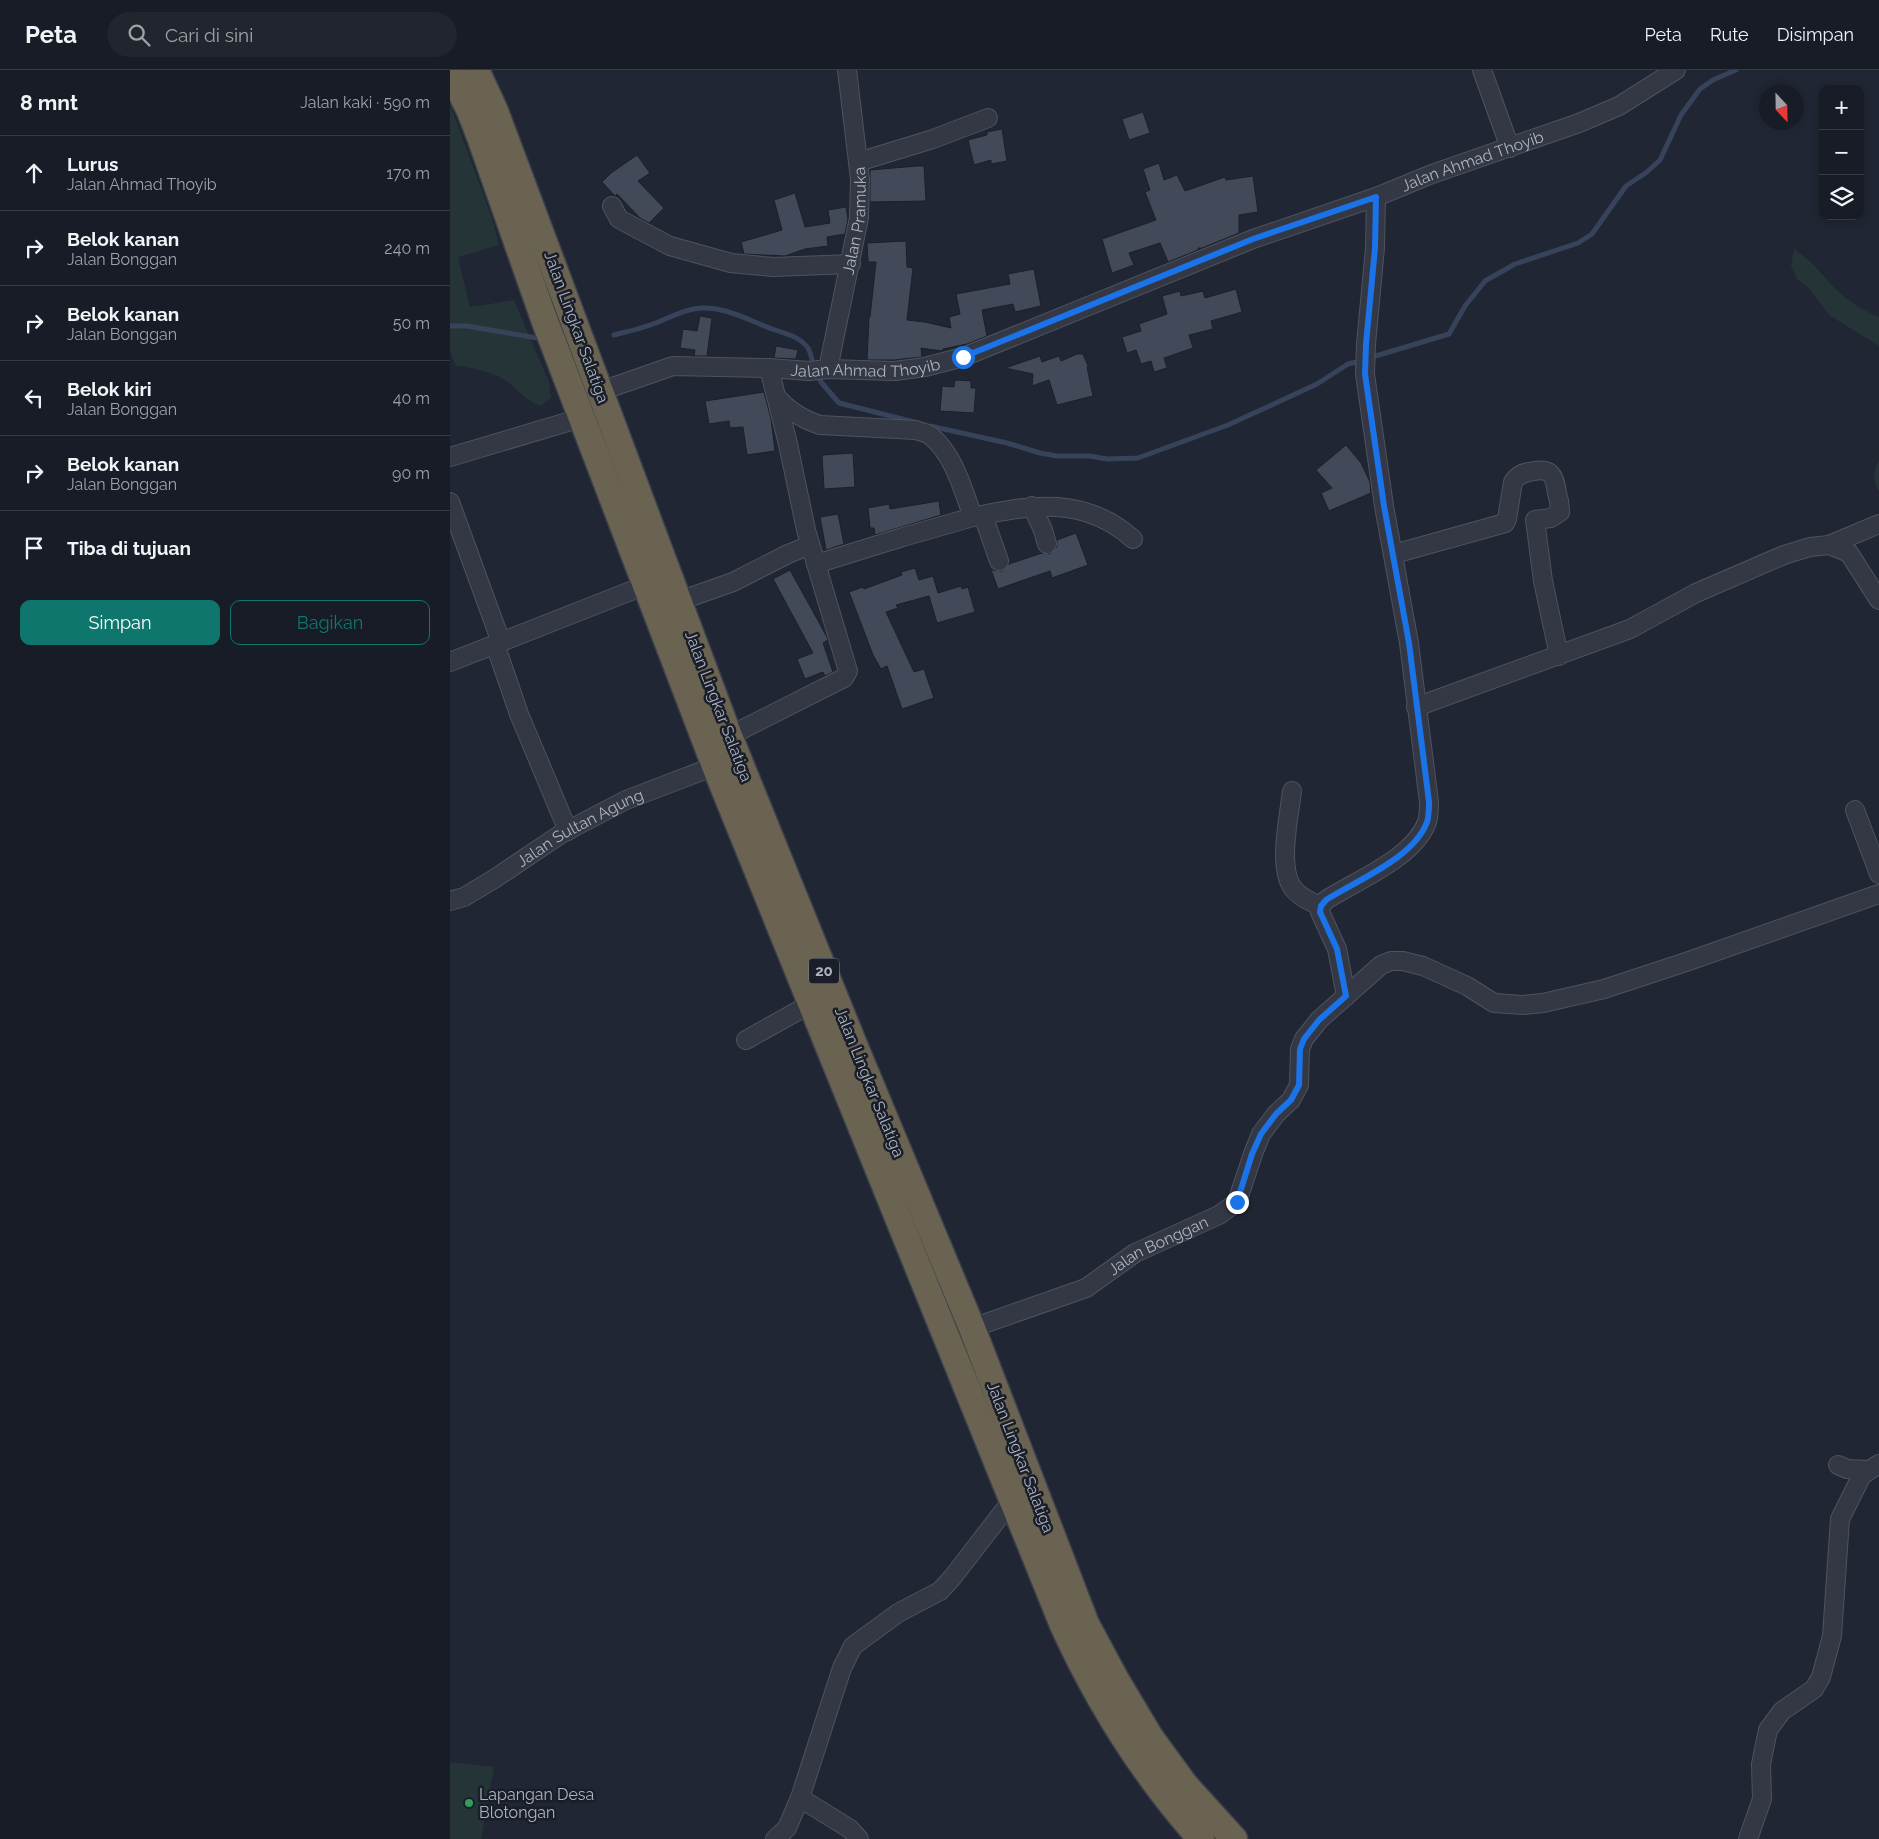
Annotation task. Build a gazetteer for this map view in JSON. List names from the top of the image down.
{
  "streets": {
    "highway": ["Jalan Lingkar Salatiga", "20"],
    "street": [
      "Jalan Ahmad Thoyib",
      "Jalan Pramuka",
      "Jalan Sultan Agung",
      "Jalan Bonggan"
    ]
  },
  "crossings": [
    ["Jalan Ahmad Thoyib", "Jalan Pramuka"],
    ["Jalan Ahmad Thoyib", "Jalan Lingkar Salatiga"],
    ["Jalan Lingkar Salatiga", "Jalan Sultan Agung"],
    ["Jalan Lingkar Salatiga", "Jalan Bonggan"]
  ],
  "places": ["Lapangan Desa Blotongan"],
  "north": "bottom",
  "page": {
    "header": "Peta",
    "search": "Cari di sini",
    "nav": ["Peta", "Rute", "Disimpan"],
    "heading": ["8 mnt", "Jalan kaki · 590 m"],
    "map_buttons": ["+", "−"],
    "list": [
      ["Lurus", "Jalan Ahmad Thoyib", "170 m"],
      ["Belok kanan", "Jalan Bonggan", "240 m"],
      ["Belok kanan", "Jalan Bonggan", "50 m"],
      ["Belok kiri", "Jalan Bonggan", "40 m"],
      ["Belok kanan", "Jalan Bonggan", "90 m"],
      "Tiba di tujuan"
    ],
    "buttons": ["Simpan", "Bagikan"]
  }
}
